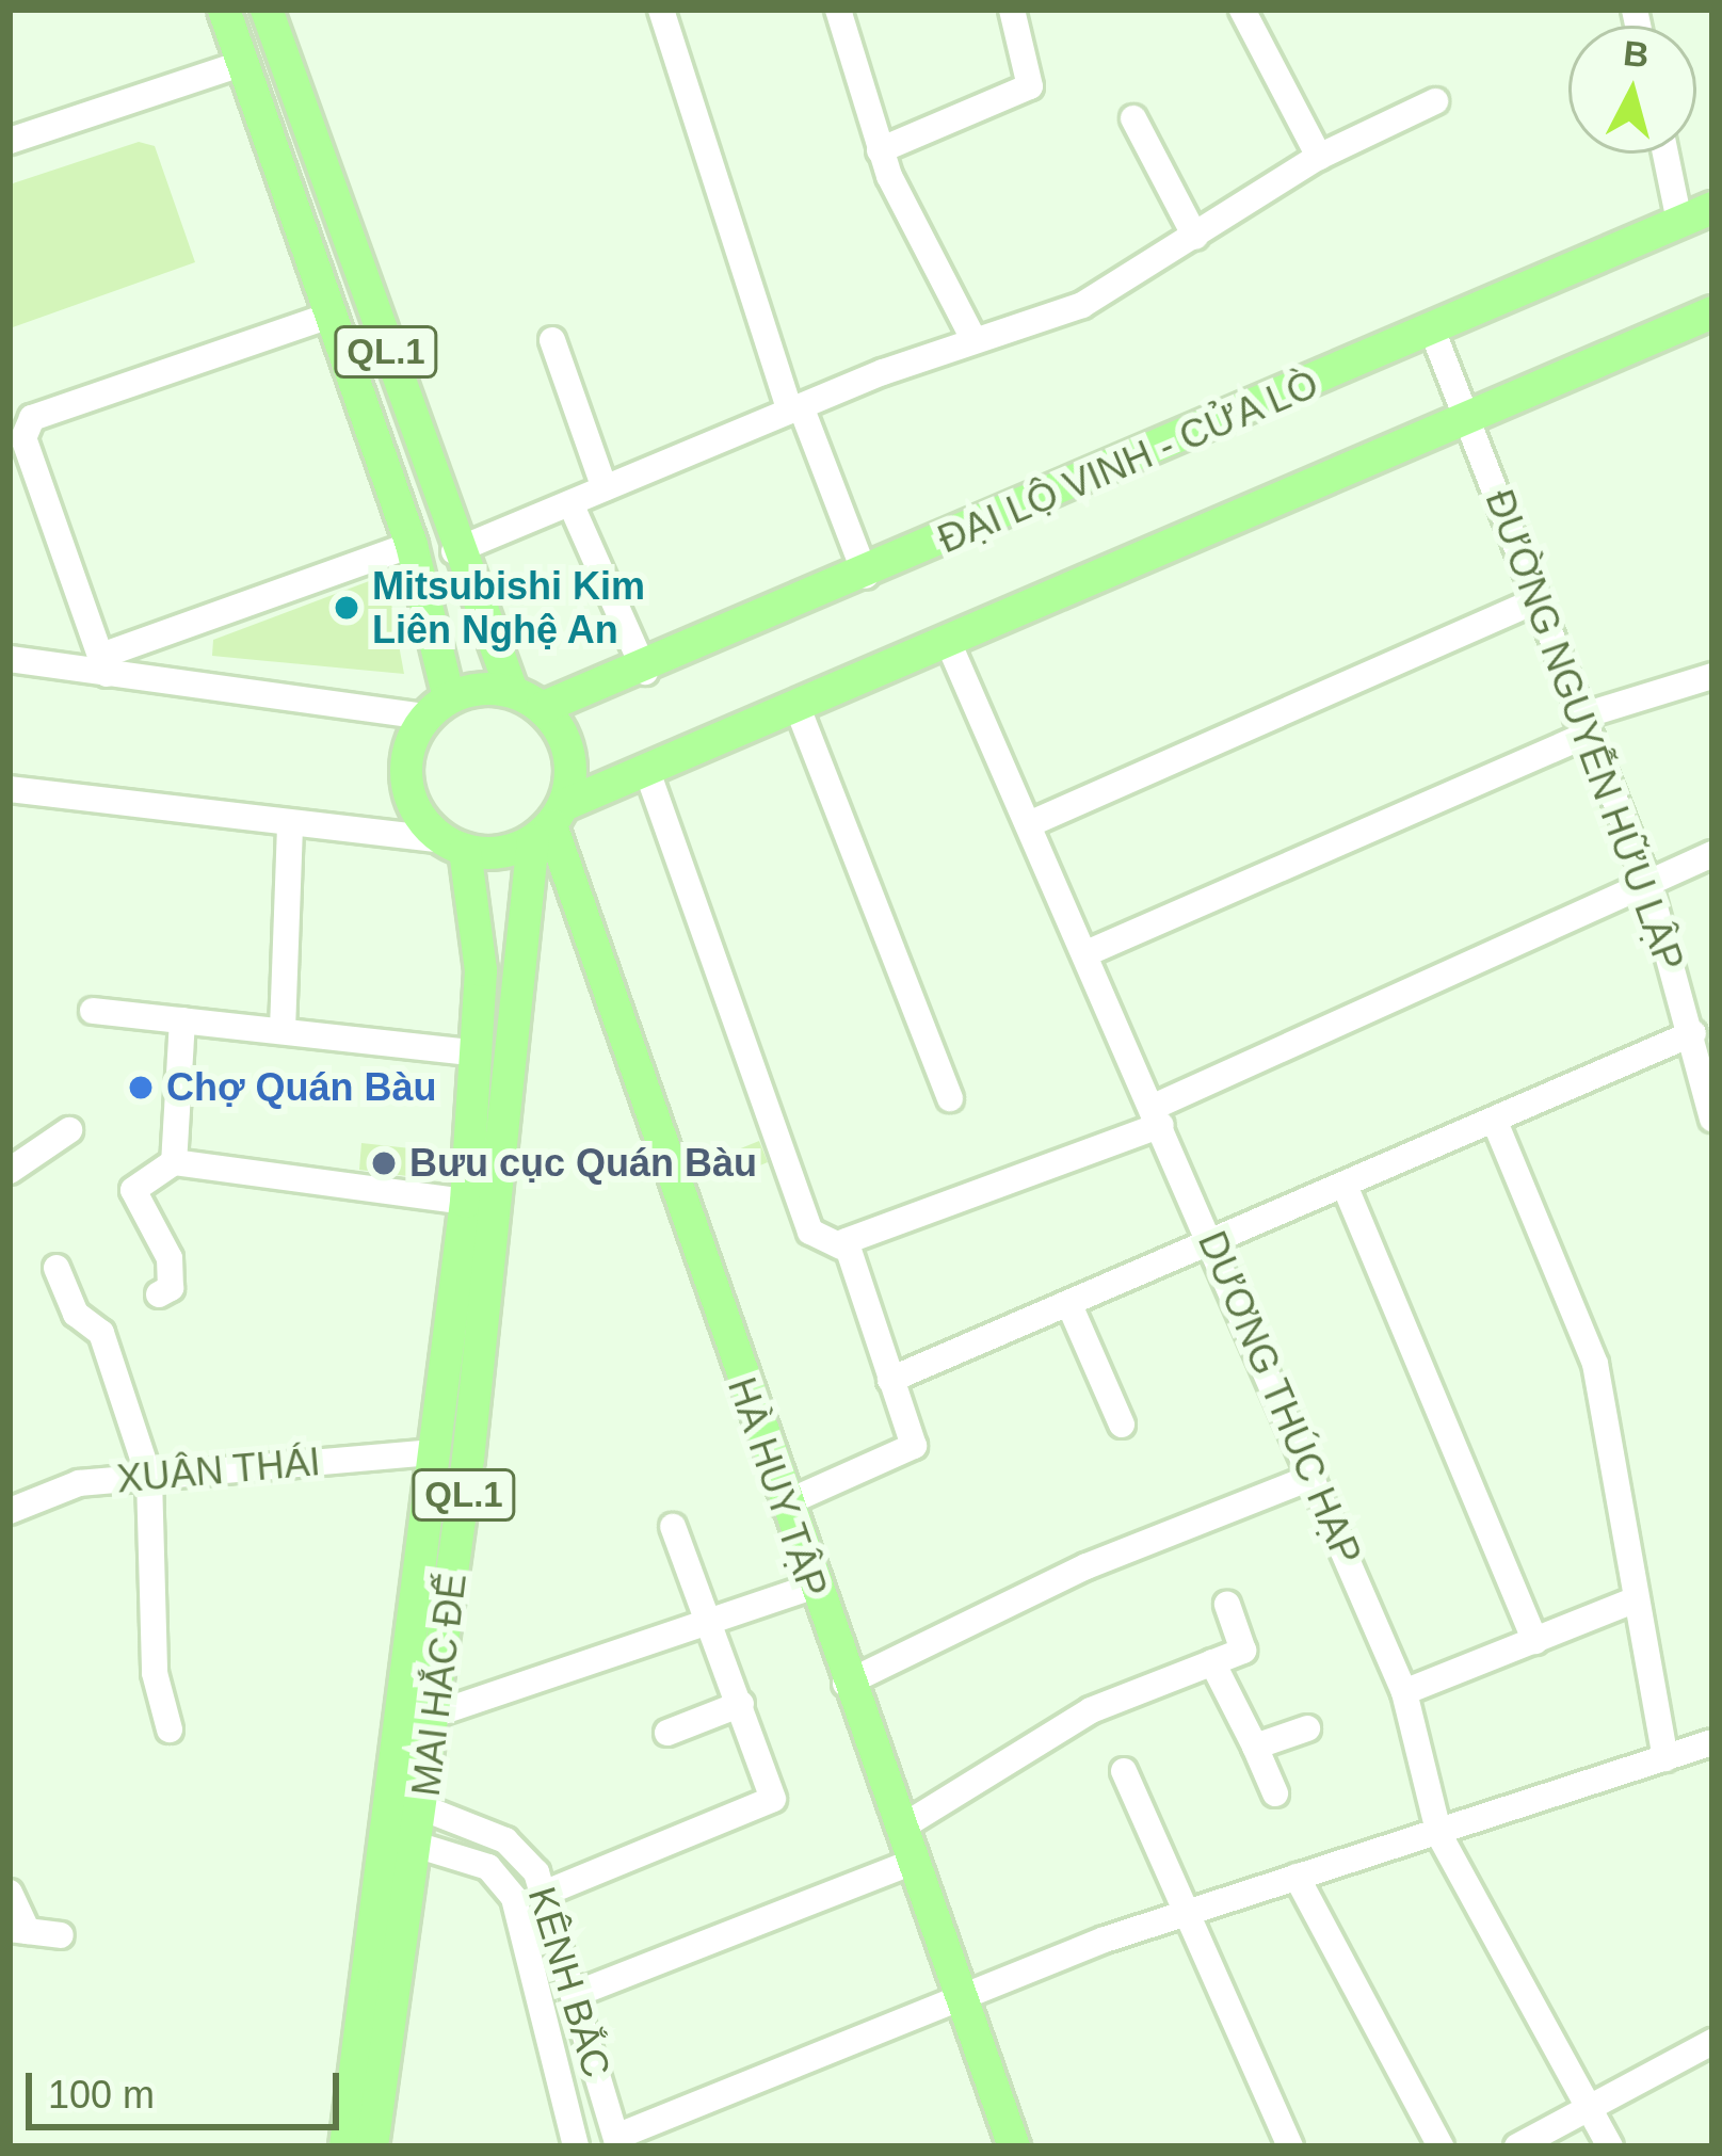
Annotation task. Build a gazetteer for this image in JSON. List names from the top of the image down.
{
  "streets": {
    "main road": [
      "QL.1",
      "ĐẠI LỘ VINH - CỬA LÒ",
      "HÀ HUY TẬP",
      "MAI HẮC ĐẾ"
    ],
    "street": [
      "ĐƯỜNG NGUYỄN HỮU LẬP",
      "DƯƠNG THÚC HẠP",
      "XUÂN THÁI",
      "KÊNH BẮC"
    ]
  },
  "crossings": [
    ["QL.1", "ĐẠI LỘ VINH - CỬA LÒ"],
    ["QL.1", "HÀ HUY TẬP"],
    ["QL.1", "MAI HẮC ĐẾ"],
    ["ĐẠI LỘ VINH - CỬA LÒ", "ĐƯỜNG NGUYỄN HỮU LẬP"],
    ["ĐẠI LỘ VINH - CỬA LÒ", "HÀ HUY TẬP"],
    ["ĐẠI LỘ VINH - CỬA LÒ", "MAI HẮC ĐẾ"],
    ["XUÂN THÁI", "MAI HẮC ĐẾ"],
    ["HÀ HUY TẬP", "MAI HẮC ĐẾ"],
    ["MAI HẮC ĐẾ", "KÊNH BẮC"]
  ],
  "places": ["Mitsubishi Kim Liên Nghệ An", "Chợ Quán Bàu", "Bưu cục Quán Bàu"],
  "scale_bar": "100 m",
  "north": "top"
}
